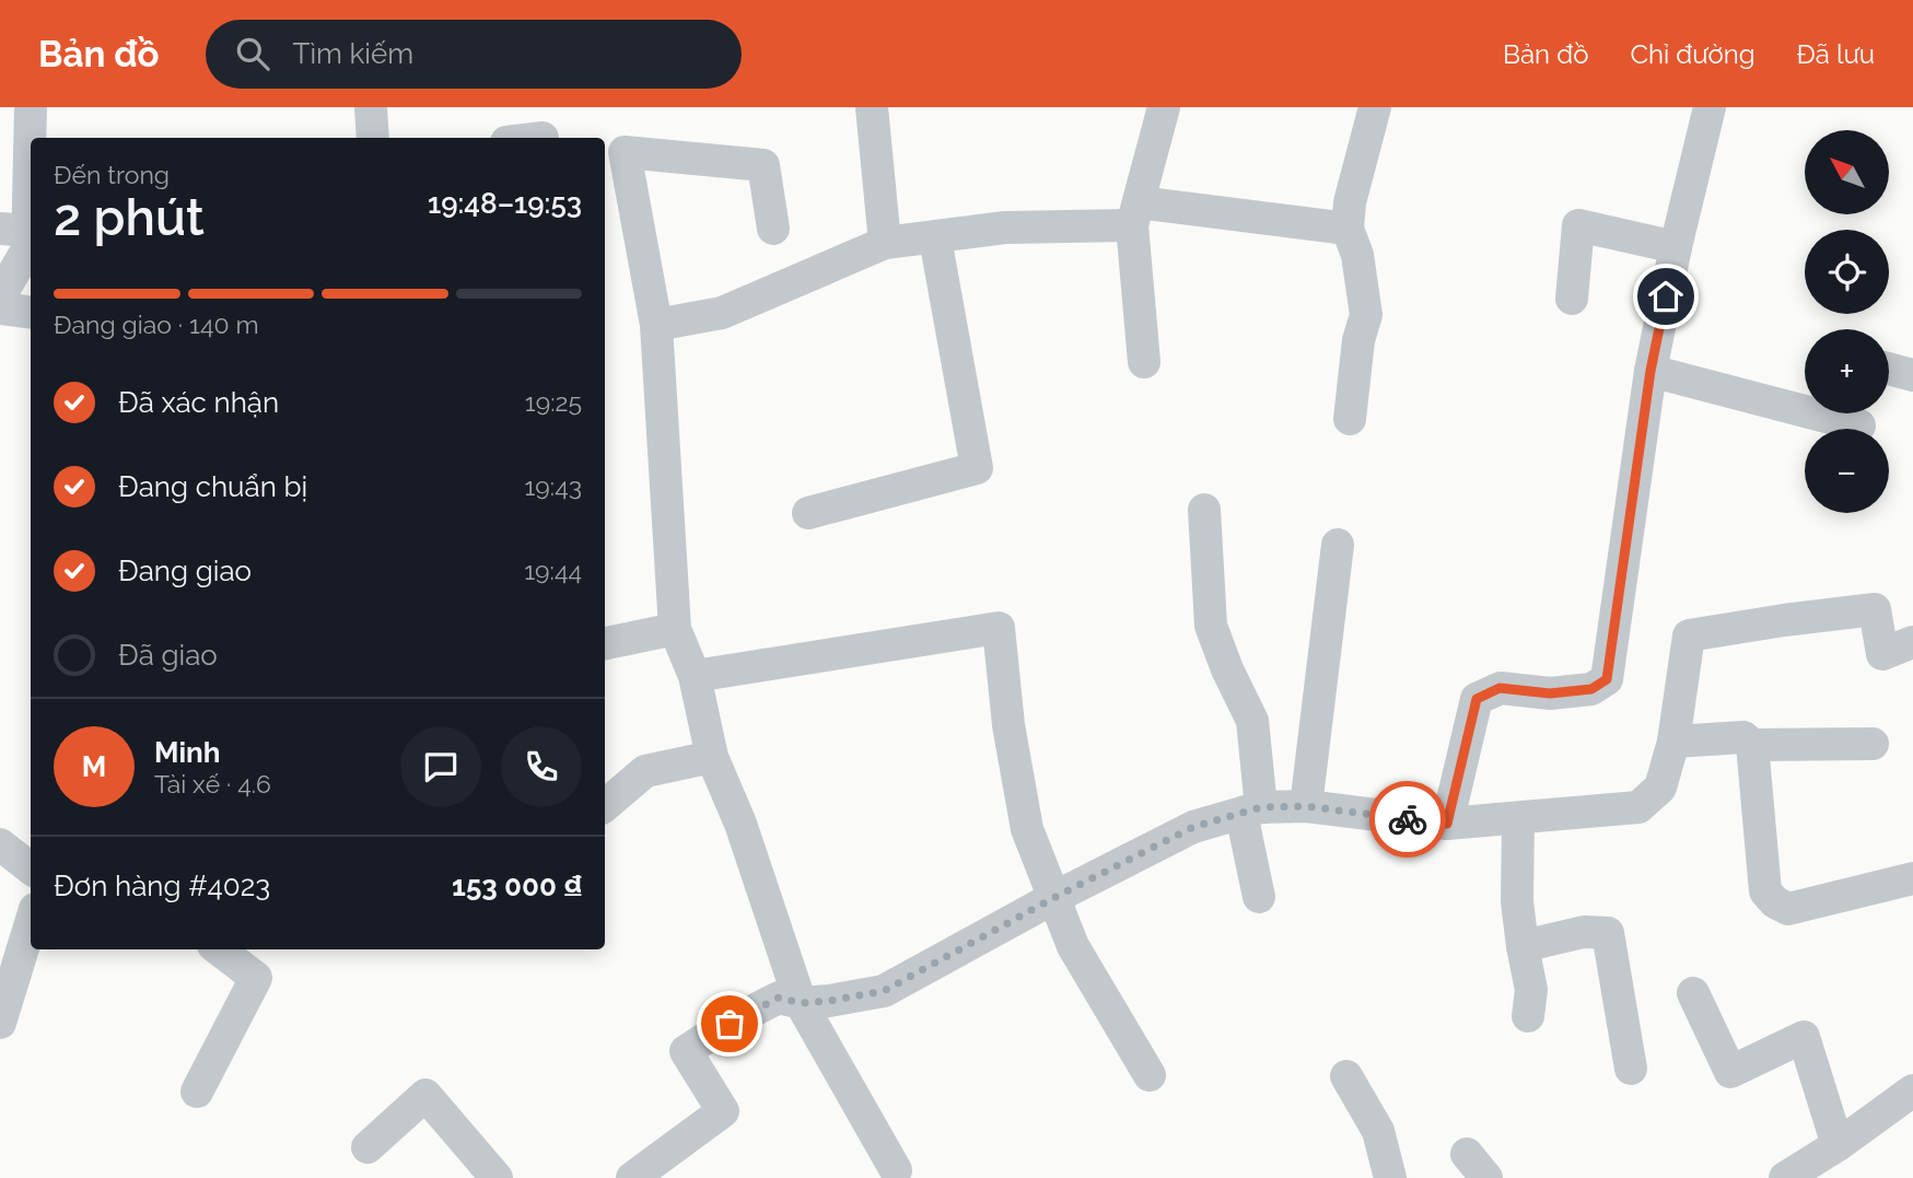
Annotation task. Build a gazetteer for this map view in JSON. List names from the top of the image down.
{
  "north": "top left",
  "page": {
    "header": "Bản đồ",
    "search": "Tìm kiếm",
    "nav": ["Bản đồ", "Chỉ đường", "Đã lưu"],
    "map_buttons": ["+", "−"],
    "heading": ["2 phút", "Đến trong", "19:48–19:53"],
    "panel": [
      "Minh",
      "Tài xế · 4.6",
      "Đơn hàng #4023",
      "153 000 ₫"
    ],
    "bar": "Đang giao · 140 m",
    "list": [
      ["Đã xác nhận", "19:25"],
      ["Đang chuẩn bị", "19:43"],
      ["Đang giao", "19:44"],
      "Đã giao"
    ],
    "round": "M"
  }
}
